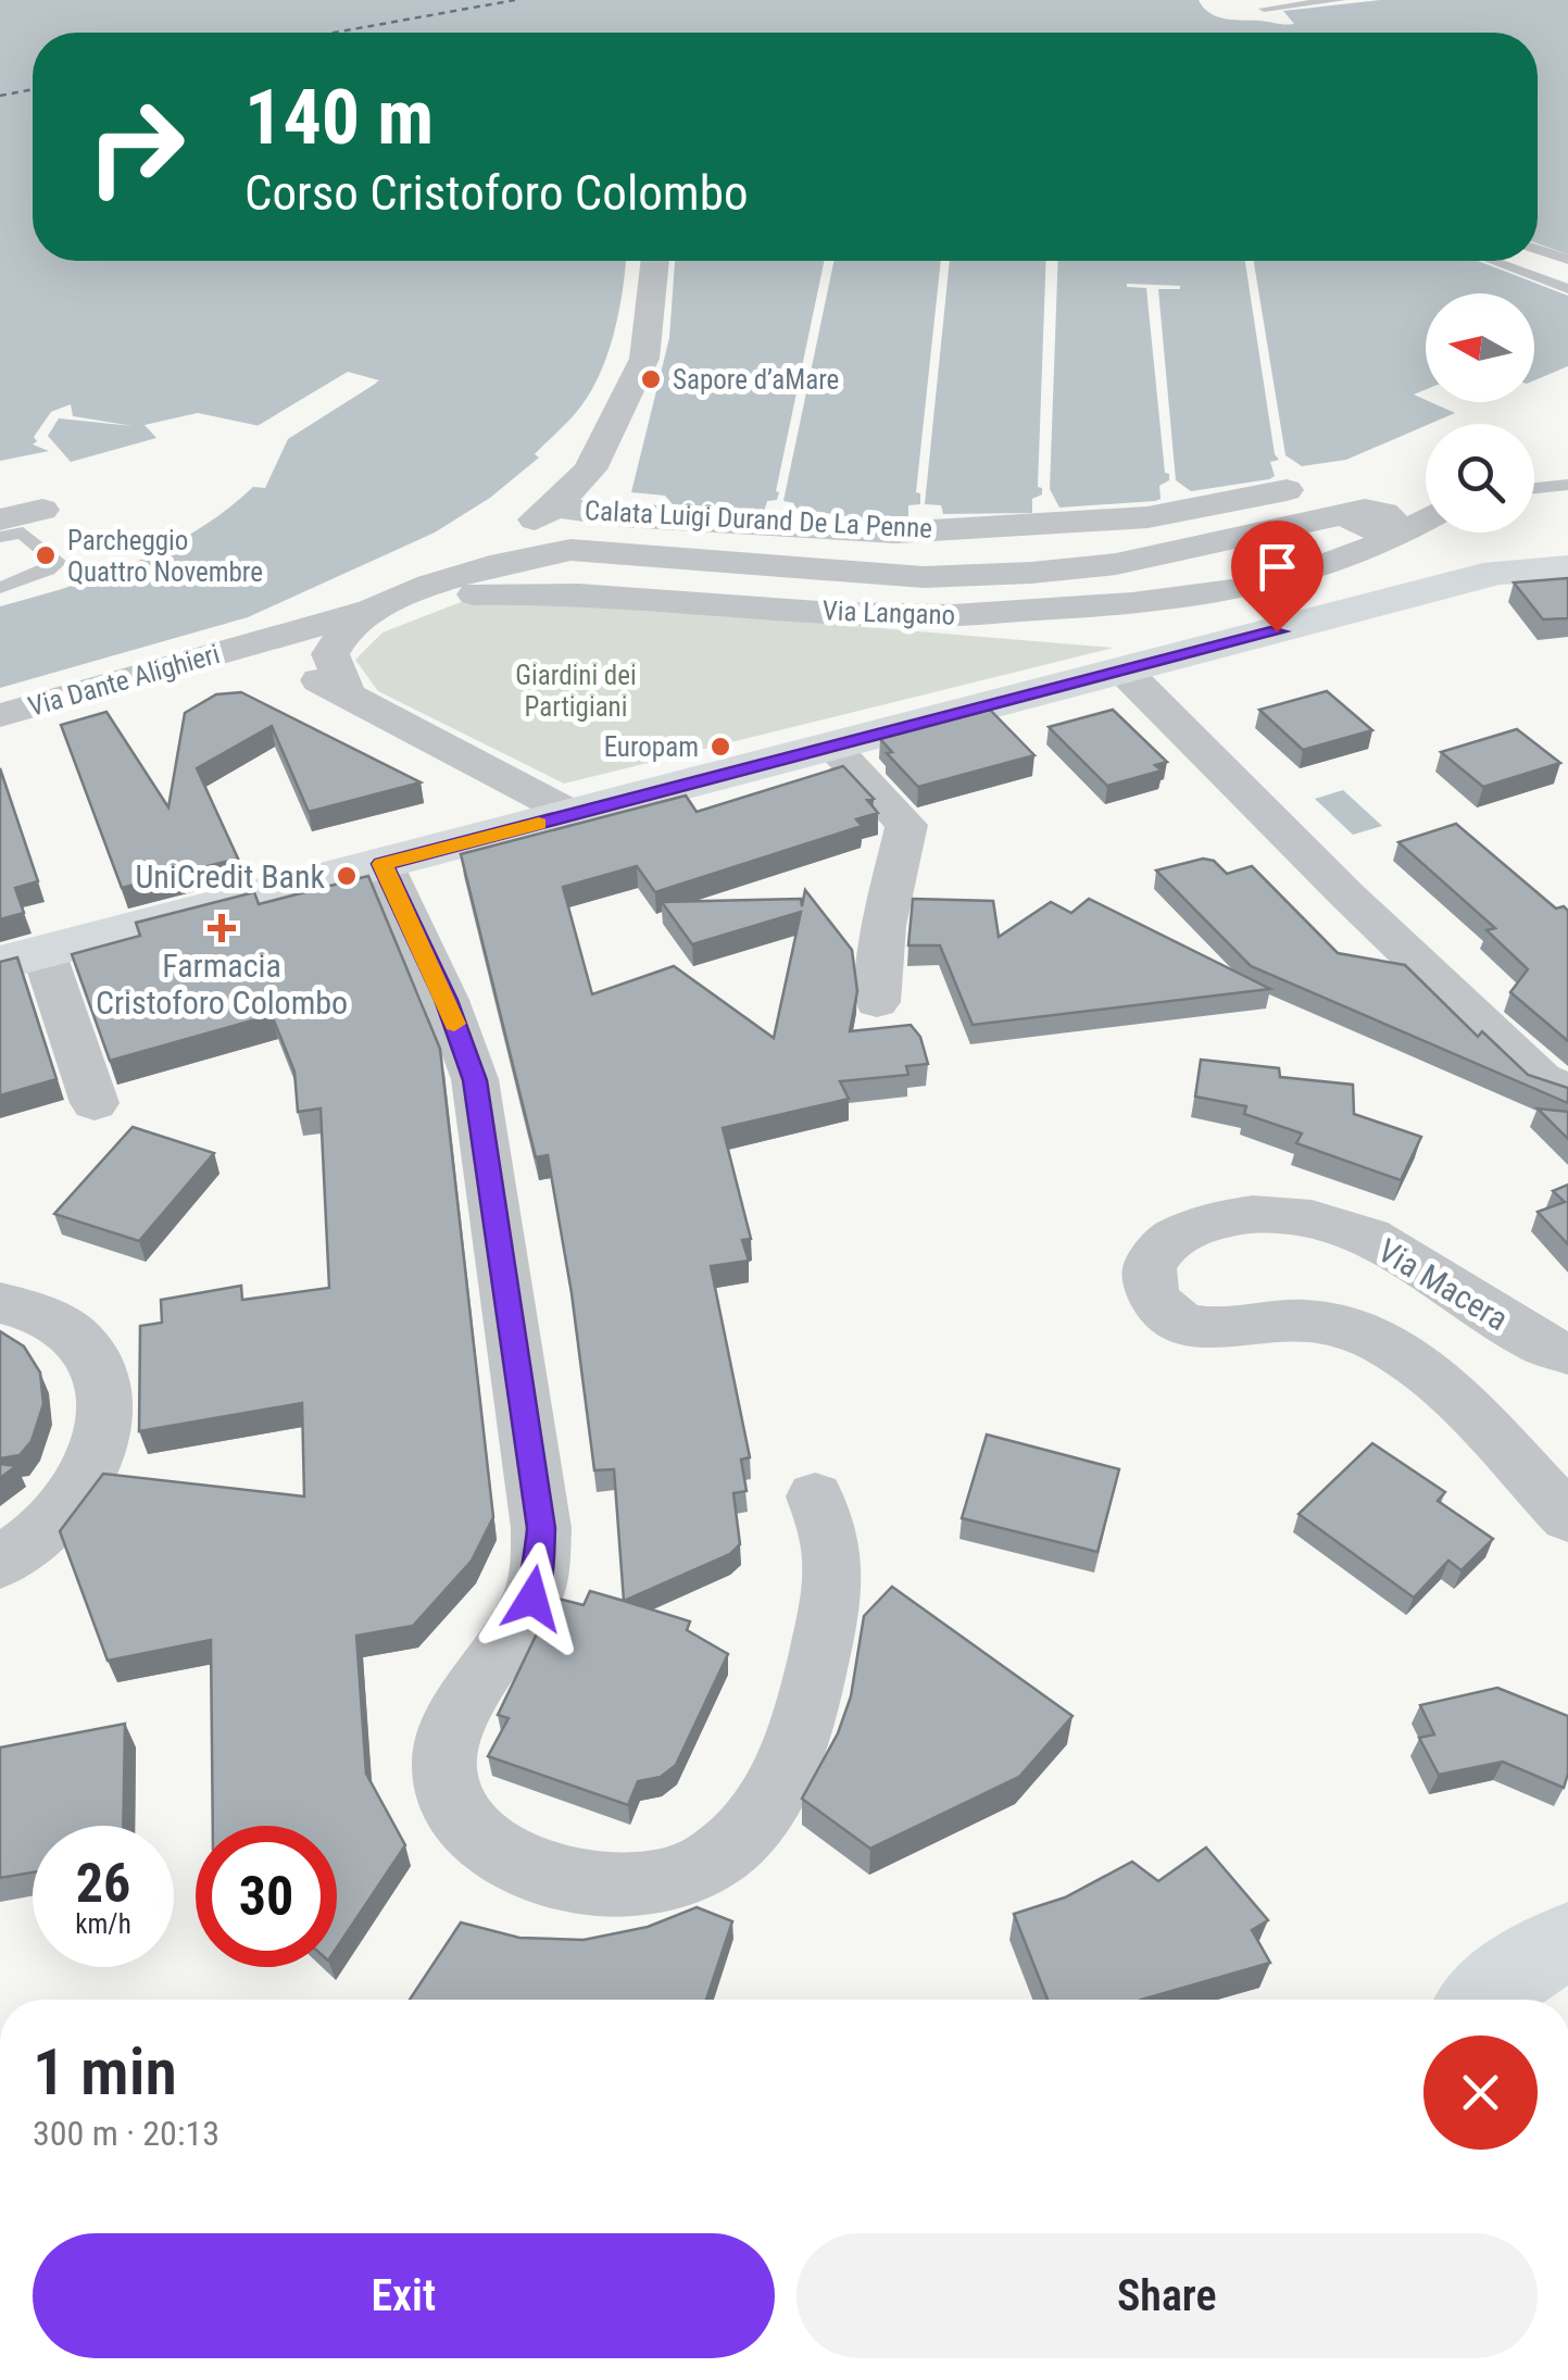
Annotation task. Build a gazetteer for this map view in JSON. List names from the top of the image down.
{
  "streets": {
    "street": [
      "Calata Luigi Durand De La Penne",
      "Via Langano",
      "Via Dante Alighieri",
      "Via Macera"
    ]
  },
  "crossings": [
    ["Via Langano", "Via Dante Alighieri"]
  ],
  "parks": ["Giardini dei Partigiani"],
  "places": {
    "other": [
      "Sapore d’aMare",
      "Parcheggio Quattro Novembre",
      "Europam",
      "UniCredit Bank"
    ],
    "health": ["Farmacia Cristoforo Colombo"]
  },
  "north": "left",
  "page": {
    "turn": ["140 m", "Corso Cristoforo Colombo"],
    "speed": "26 km/h",
    "limit": "30",
    "heading": ["1 min", "300 m · 20:13"],
    "buttons": ["Exit", "Share"]
  }
}
